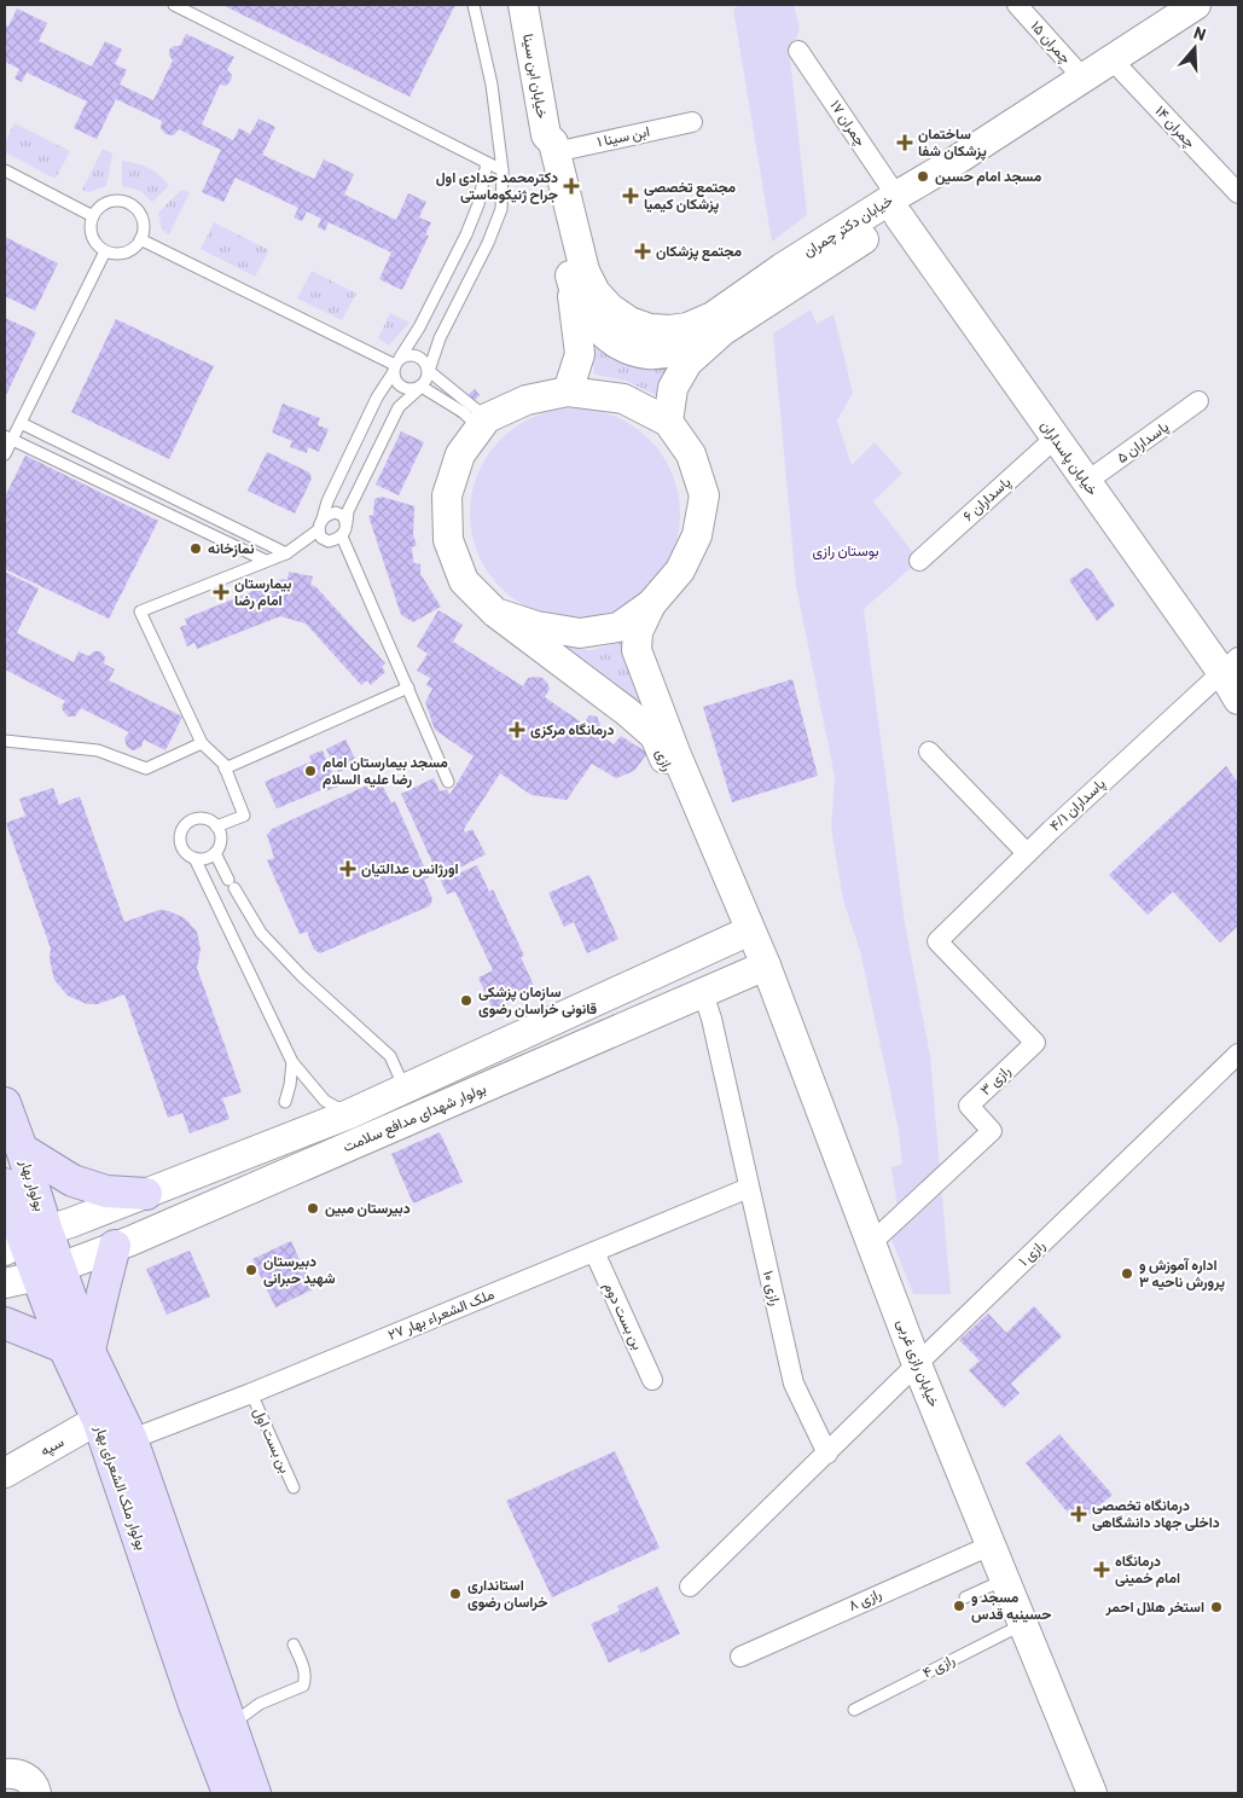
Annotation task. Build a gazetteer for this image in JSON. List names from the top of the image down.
{
  "streets": {
    "main road": [
      "خیابان ابن سینا",
      "خیابان دکتر چمران",
      "خیابان پاسداران",
      "رازی",
      "بولوار شهدای مدافع سلامت",
      "بولوار بهار",
      "خیابان رازی غربی",
      "سپه",
      "بولوار ملک الشعرای بهار"
    ],
    "street": [
      "چمران ۱۵",
      "چمران ۱۷",
      "چمران ۱۴",
      "ابن سینا ۱",
      "پاسداران ۵",
      "پاسداران ۶",
      "پاسداران ۴/۱",
      "رازی ۳",
      "رازی ۱",
      "رازی ۱۰",
      "ملک الشعراء بهار ۲۷",
      "بن بست دوم",
      "رازی ۸"
    ],
    "lane": ["بن بست اول", "رازی ۴"]
  },
  "crossings": [
    ["چمران ۱۵", "خیابان دکتر چمران"],
    ["خیابان ابن سینا", "ابن سینا ۱"],
    ["خیابان ابن سینا", "خیابان دکتر چمران"],
    ["چمران ۱۷", "خیابان دکتر چمران"],
    ["چمران ۱۷", "خیابان پاسداران"],
    ["چمران ۱۴", "خیابان دکتر چمران"],
    ["خیابان دکتر چمران", "خیابان پاسداران"],
    ["پاسداران ۵", "خیابان پاسداران"],
    ["خیابان پاسداران", "پاسداران ۶"],
    ["خیابان پاسداران", "پاسداران ۴/۱"],
    ["رازی", "بولوار شهدای مدافع سلامت"],
    ["رازی", "خیابان رازی غربی"],
    ["پاسداران ۴/۱", "رازی ۳"],
    ["رازی ۳", "خیابان رازی غربی"],
    ["بولوار شهدای مدافع سلامت", "بولوار بهار"],
    ["بولوار شهدای مدافع سلامت", "رازی ۱۰"],
    ["بولوار شهدای مدافع سلامت", "خیابان رازی غربی"],
    ["بولوار شهدای مدافع سلامت", "بولوار ملک الشعرای بهار"],
    ["بولوار بهار", "بولوار ملک الشعرای بهار"],
    ["رازی ۱", "خیابان رازی غربی"],
    ["رازی ۱۰", "ملک الشعراء بهار ۲۷"],
    ["ملک الشعراء بهار ۲۷", "بن بست دوم"],
    ["ملک الشعراء بهار ۲۷", "بن بست اول"],
    ["ملک الشعراء بهار ۲۷", "بولوار ملک الشعرای بهار"],
    ["خیابان رازی غربی", "رازی ۸"],
    ["خیابان رازی غربی", "رازی ۴"],
    ["سپه", "بولوار ملک الشعرای بهار"]
  ],
  "parks": ["بوستان رازی"],
  "places": {
    "health": [
      "ساختمان پزشکان شفا",
      "دکترمحمد حدادی اول جراح ژنیکوماستی",
      "مجتمع تخصصی پزشکان کیمیا",
      "مجتمع پزشکان",
      "بیمارستان امام رضا",
      "درمانگاه مرکزی",
      "اورژانس عدالتیان",
      "درمانگاه تخصصی داخلی جهاد دانشگاهی",
      "درمانگاه امام خمینی"
    ],
    "other": [
      "مسجد امام حسین",
      "نمازخانه",
      "مسجد بیمارستان امام رضا علیه السلام",
      "سازمان پزشکی قانونی خراسان رضوی",
      "دبیرستان مبین",
      "دبیرستان شهید حبرانی",
      "اداره آموزش و پرورش ناحیه ۳",
      "استانداری خراسان رضوی",
      "مسجد و حسینیه قدس",
      "استخر هلال احمر"
    ]
  },
  "north": "top"
}
